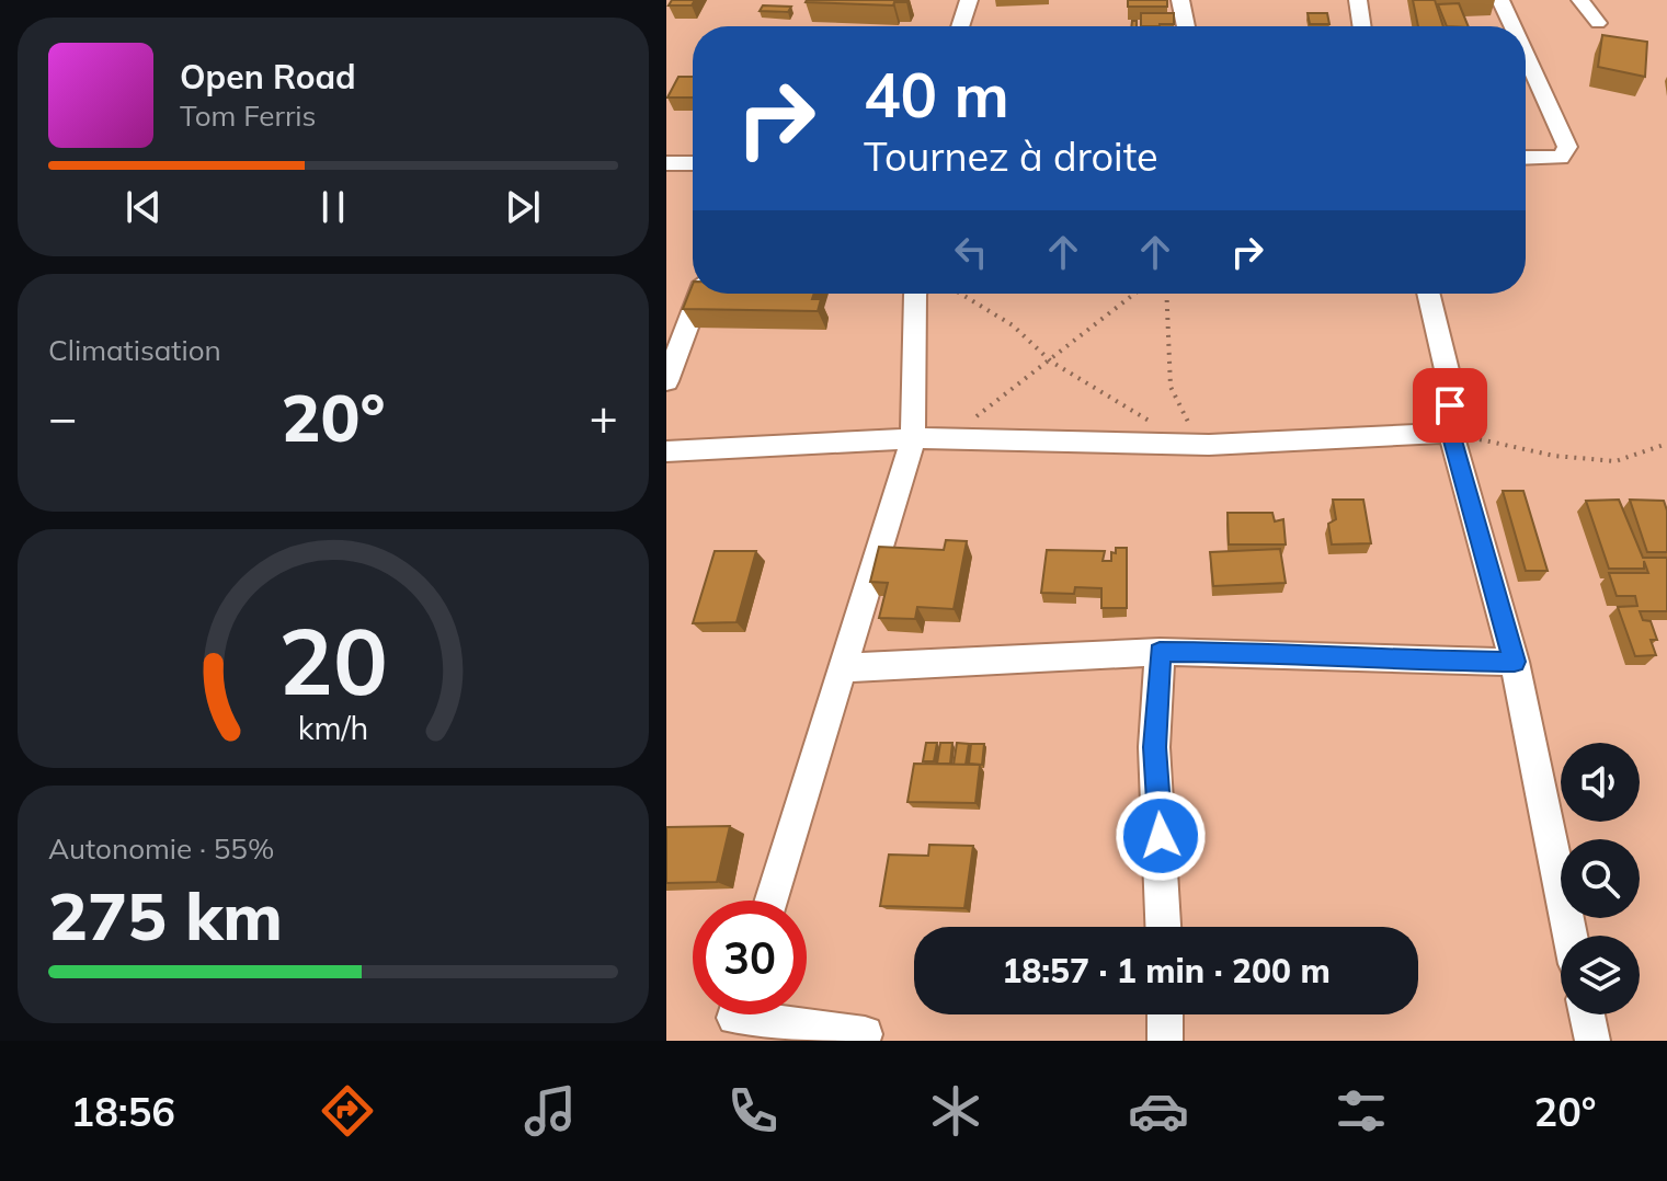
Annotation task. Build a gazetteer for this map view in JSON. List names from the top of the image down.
{
  "page": {
    "turn": ["40 m", "Tournez à droite"],
    "song": ["Open Road", "Tom Ferris"],
    "tile": [
      "Climatisation",
      ["Autonomie · 55%", "275 km"]
    ],
    "heat": ["−", "20°", "+"],
    "limit": "30",
    "trip": "18:57 · 1 min · 200 m",
    "tabs": ["18:56", "20°"],
    "gauge": ["20", "km/h"]
  }
}
